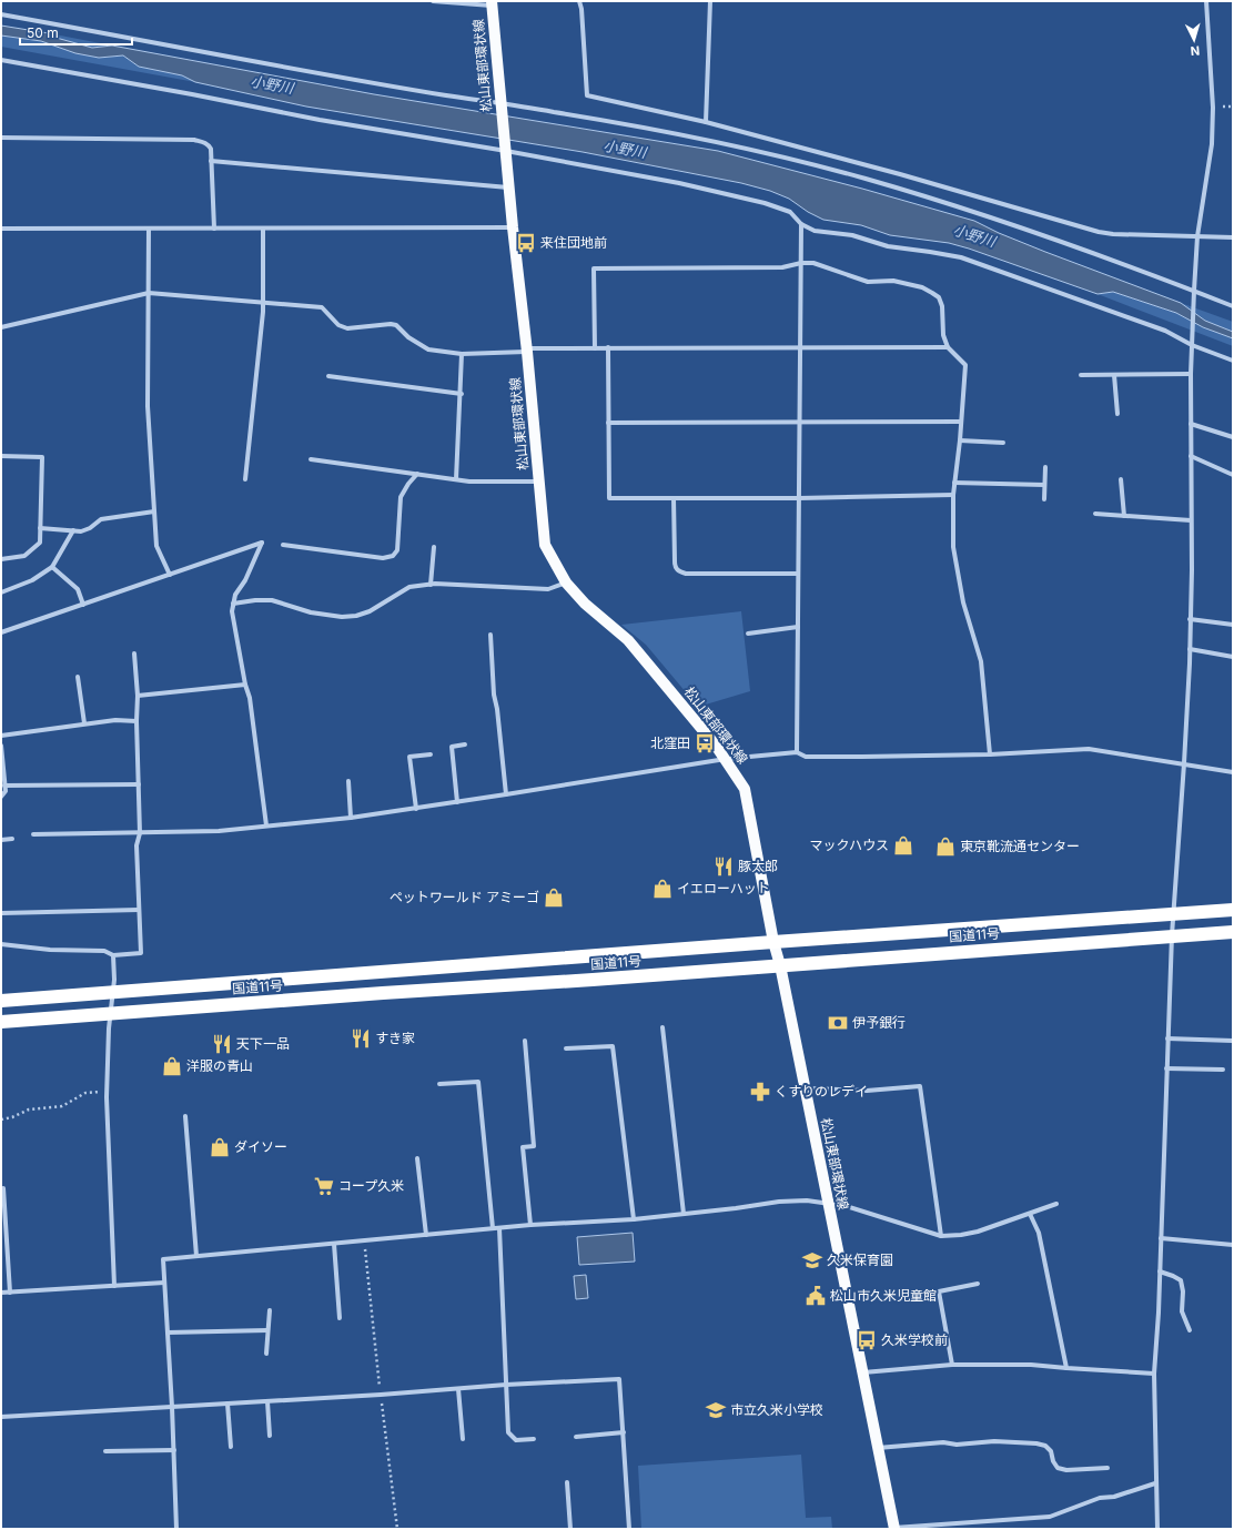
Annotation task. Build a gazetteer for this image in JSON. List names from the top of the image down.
{
  "streets": {
    "highway": ["国道11号"],
    "main road": ["松山東部環状線"]
  },
  "crossings": [
    ["松山東部環状線", "国道11号"]
  ],
  "water": ["小野川"],
  "places": {
    "bus stop": ["来住団地前", "北窪田", "久米学校前"],
    "shop": [
      "マックハウス",
      "東京靴流通センター",
      "イエローハット",
      "ペットワールド アミーゴ",
      "洋服の青山",
      "ダイソー"
    ],
    "restaurant": ["豚太郎", "すき家", "天下一品"],
    "bank": ["伊予銀行"],
    "pharmacy": ["くすりのレデイ"],
    "supermarket": ["コープ久米"],
    "school or university": ["久米保育園", "市立久米小学校"],
    "public building": ["松山市久米児童館"]
  },
  "scale_bar": "50 m",
  "north": "bottom"
}
